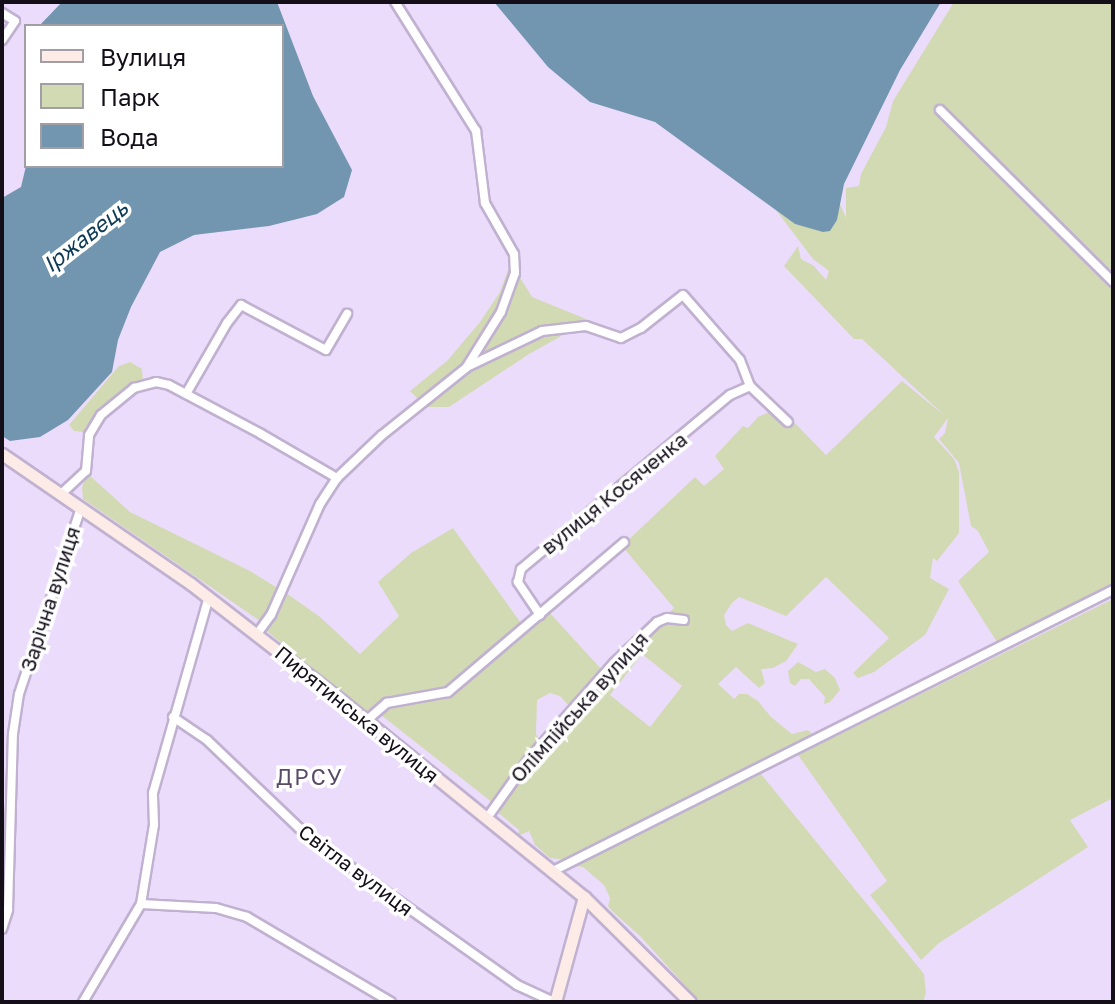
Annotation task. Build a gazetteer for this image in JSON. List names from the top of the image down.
{
  "streets": {
    "main road": ["Пирятинська вулиця"],
    "street": [
      "вулиця Косяченка",
      "Зарічна вулиця",
      "Олімпійська вулиця",
      "Світла вулиця"
    ]
  },
  "crossings": [
    ["Зарічна вулиця", "Пирятинська вулиця"],
    ["Олімпійська вулиця", "Пирятинська вулиця"]
  ],
  "districts": ["ДРСУ"],
  "water": ["Іржавець"],
  "legend": ["Вулиця", "Парк", "Вода"]
}
